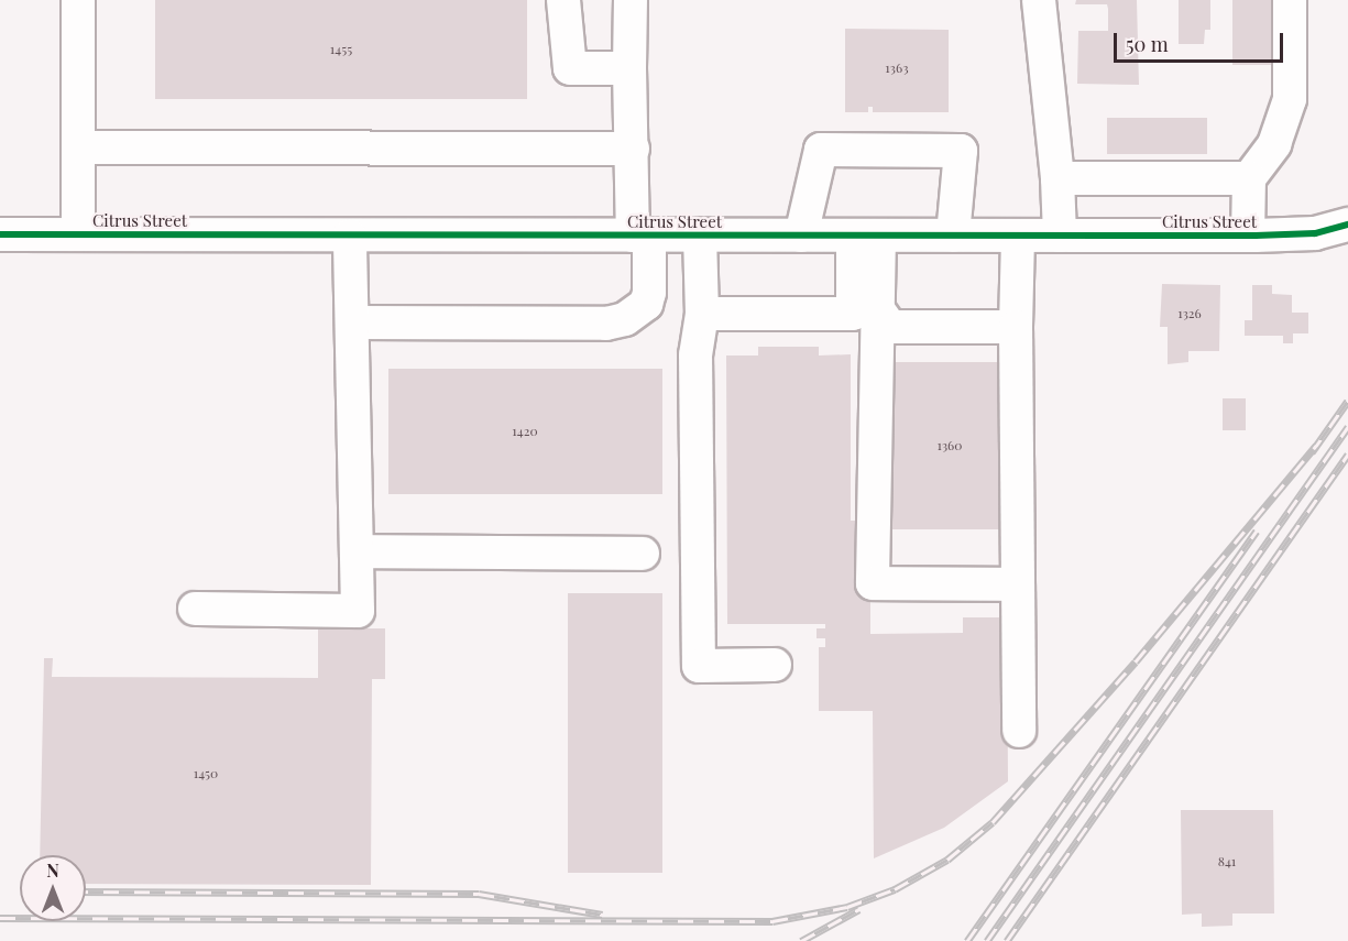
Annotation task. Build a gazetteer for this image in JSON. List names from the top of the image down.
{
  "streets": {
    "street": ["Citrus Street"]
  },
  "house_numbers": [
    "1455",
    "1363",
    "1326",
    "1420",
    "1360",
    "1450",
    "841"
  ],
  "scale_bar": "50 m",
  "north": "top"
}
